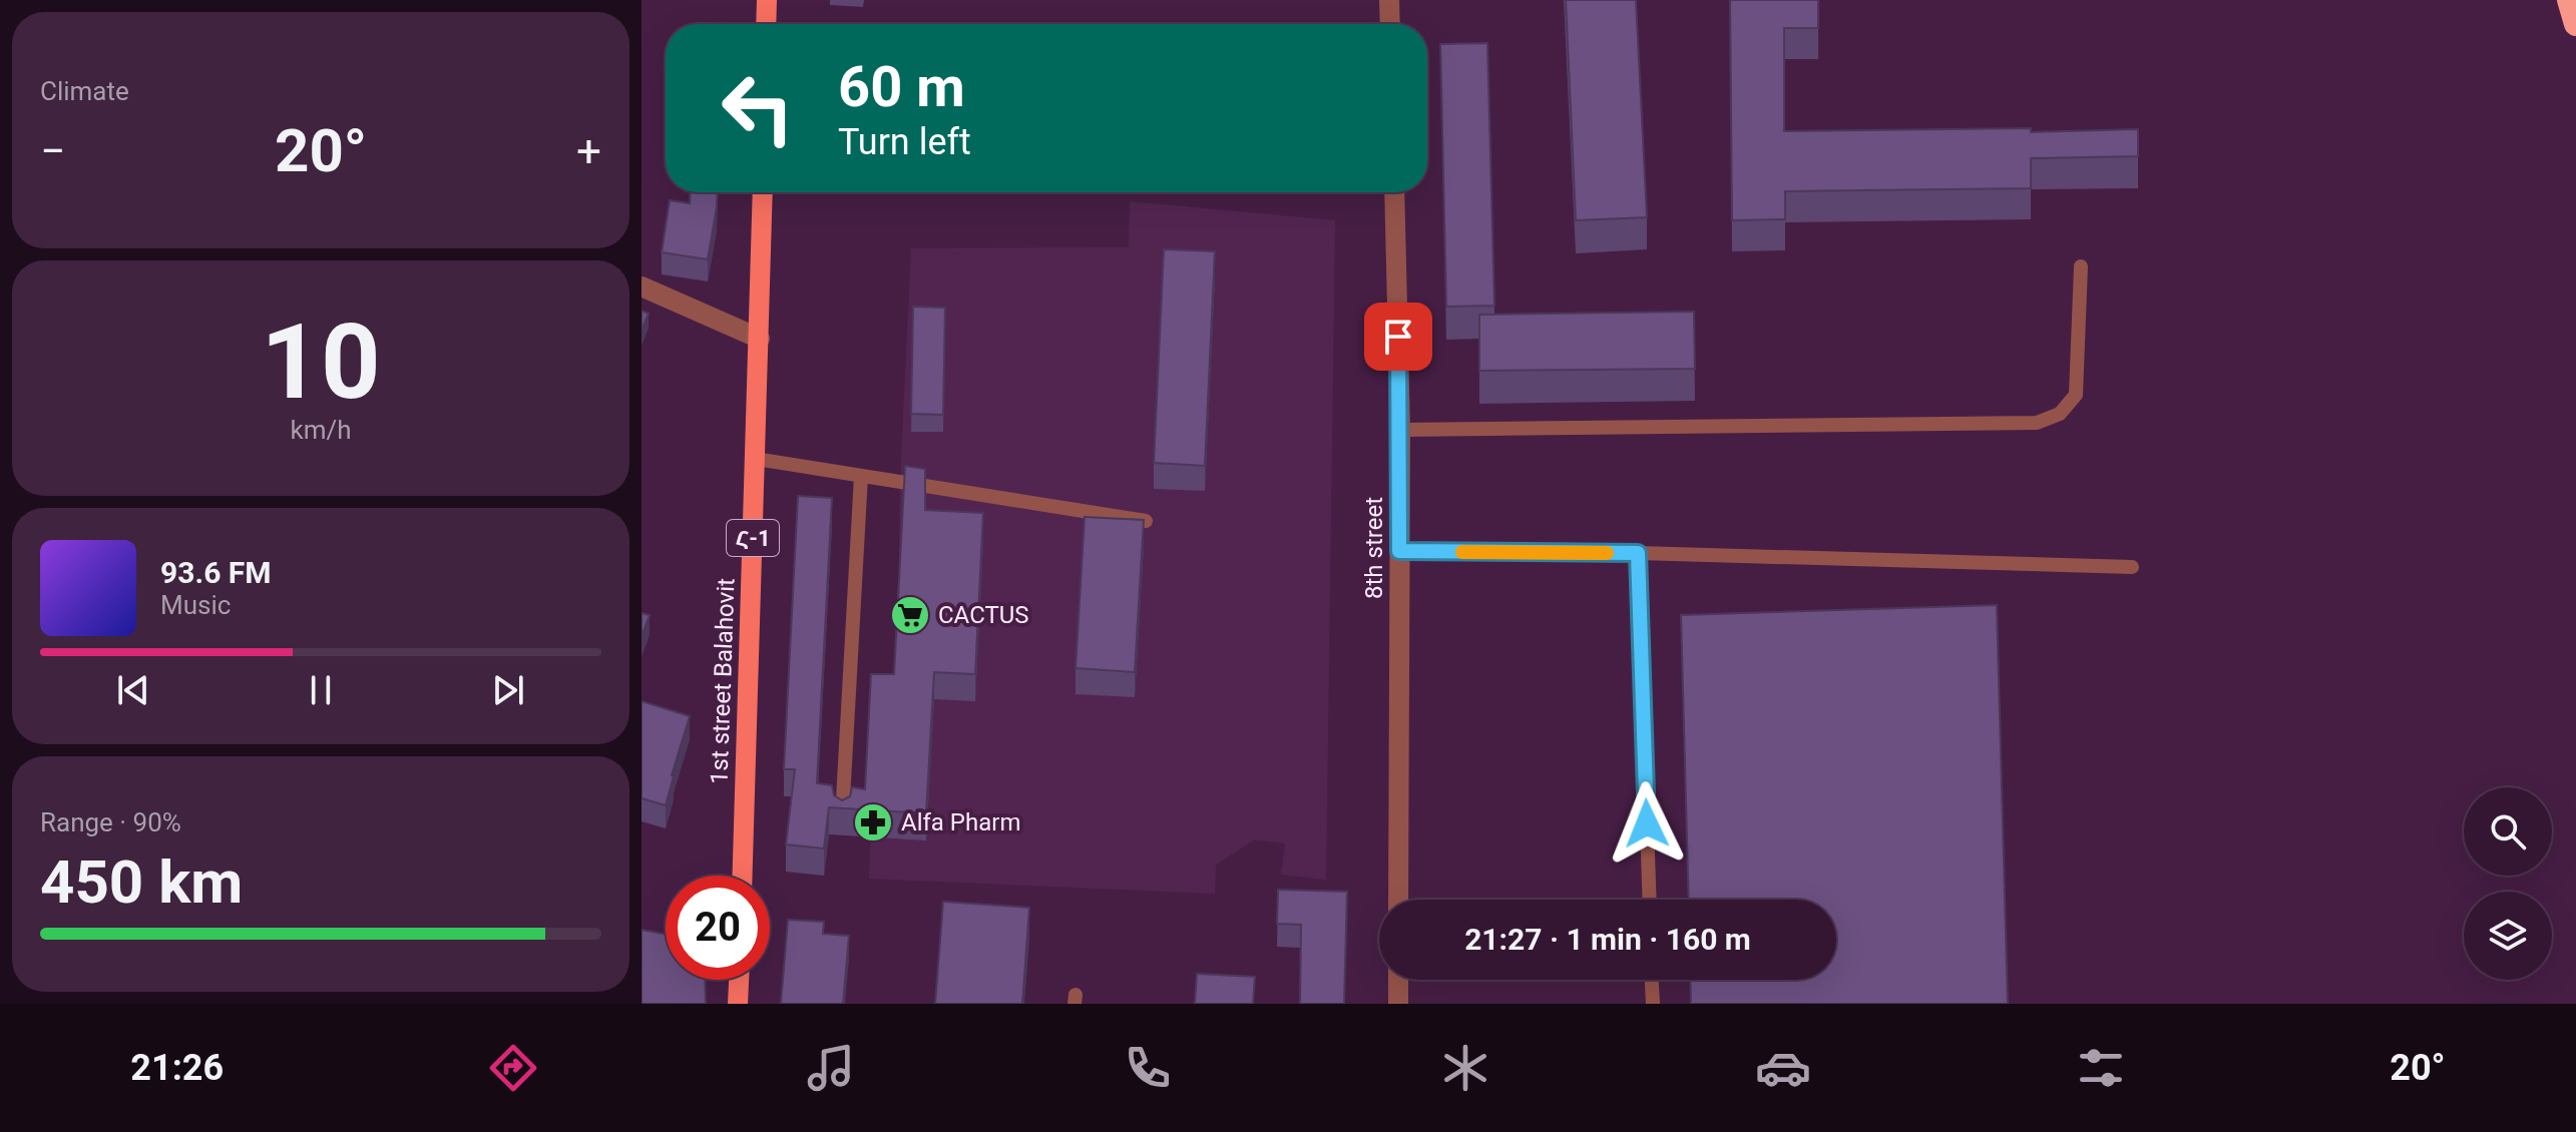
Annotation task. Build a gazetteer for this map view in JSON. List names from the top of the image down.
{
  "streets": {
    "main road": ["Հ-1", "1st street Balahovit"],
    "street": ["8th street"]
  },
  "places": {
    "supermarket": ["CACTUS"],
    "pharmacy": ["Alfa Pharm"]
  },
  "page": {
    "tile": [
      "Climate",
      ["10", "km/h"],
      ["Range · 90%", "450 km"]
    ],
    "turn": ["60 m", "Turn left"],
    "heat": ["−", "20°", "+"],
    "song": ["93.6 FM", "Music"],
    "limit": "20",
    "trip": "21:27 · 1 min · 160 m",
    "tabs": ["21:26", "20°"]
  }
}
